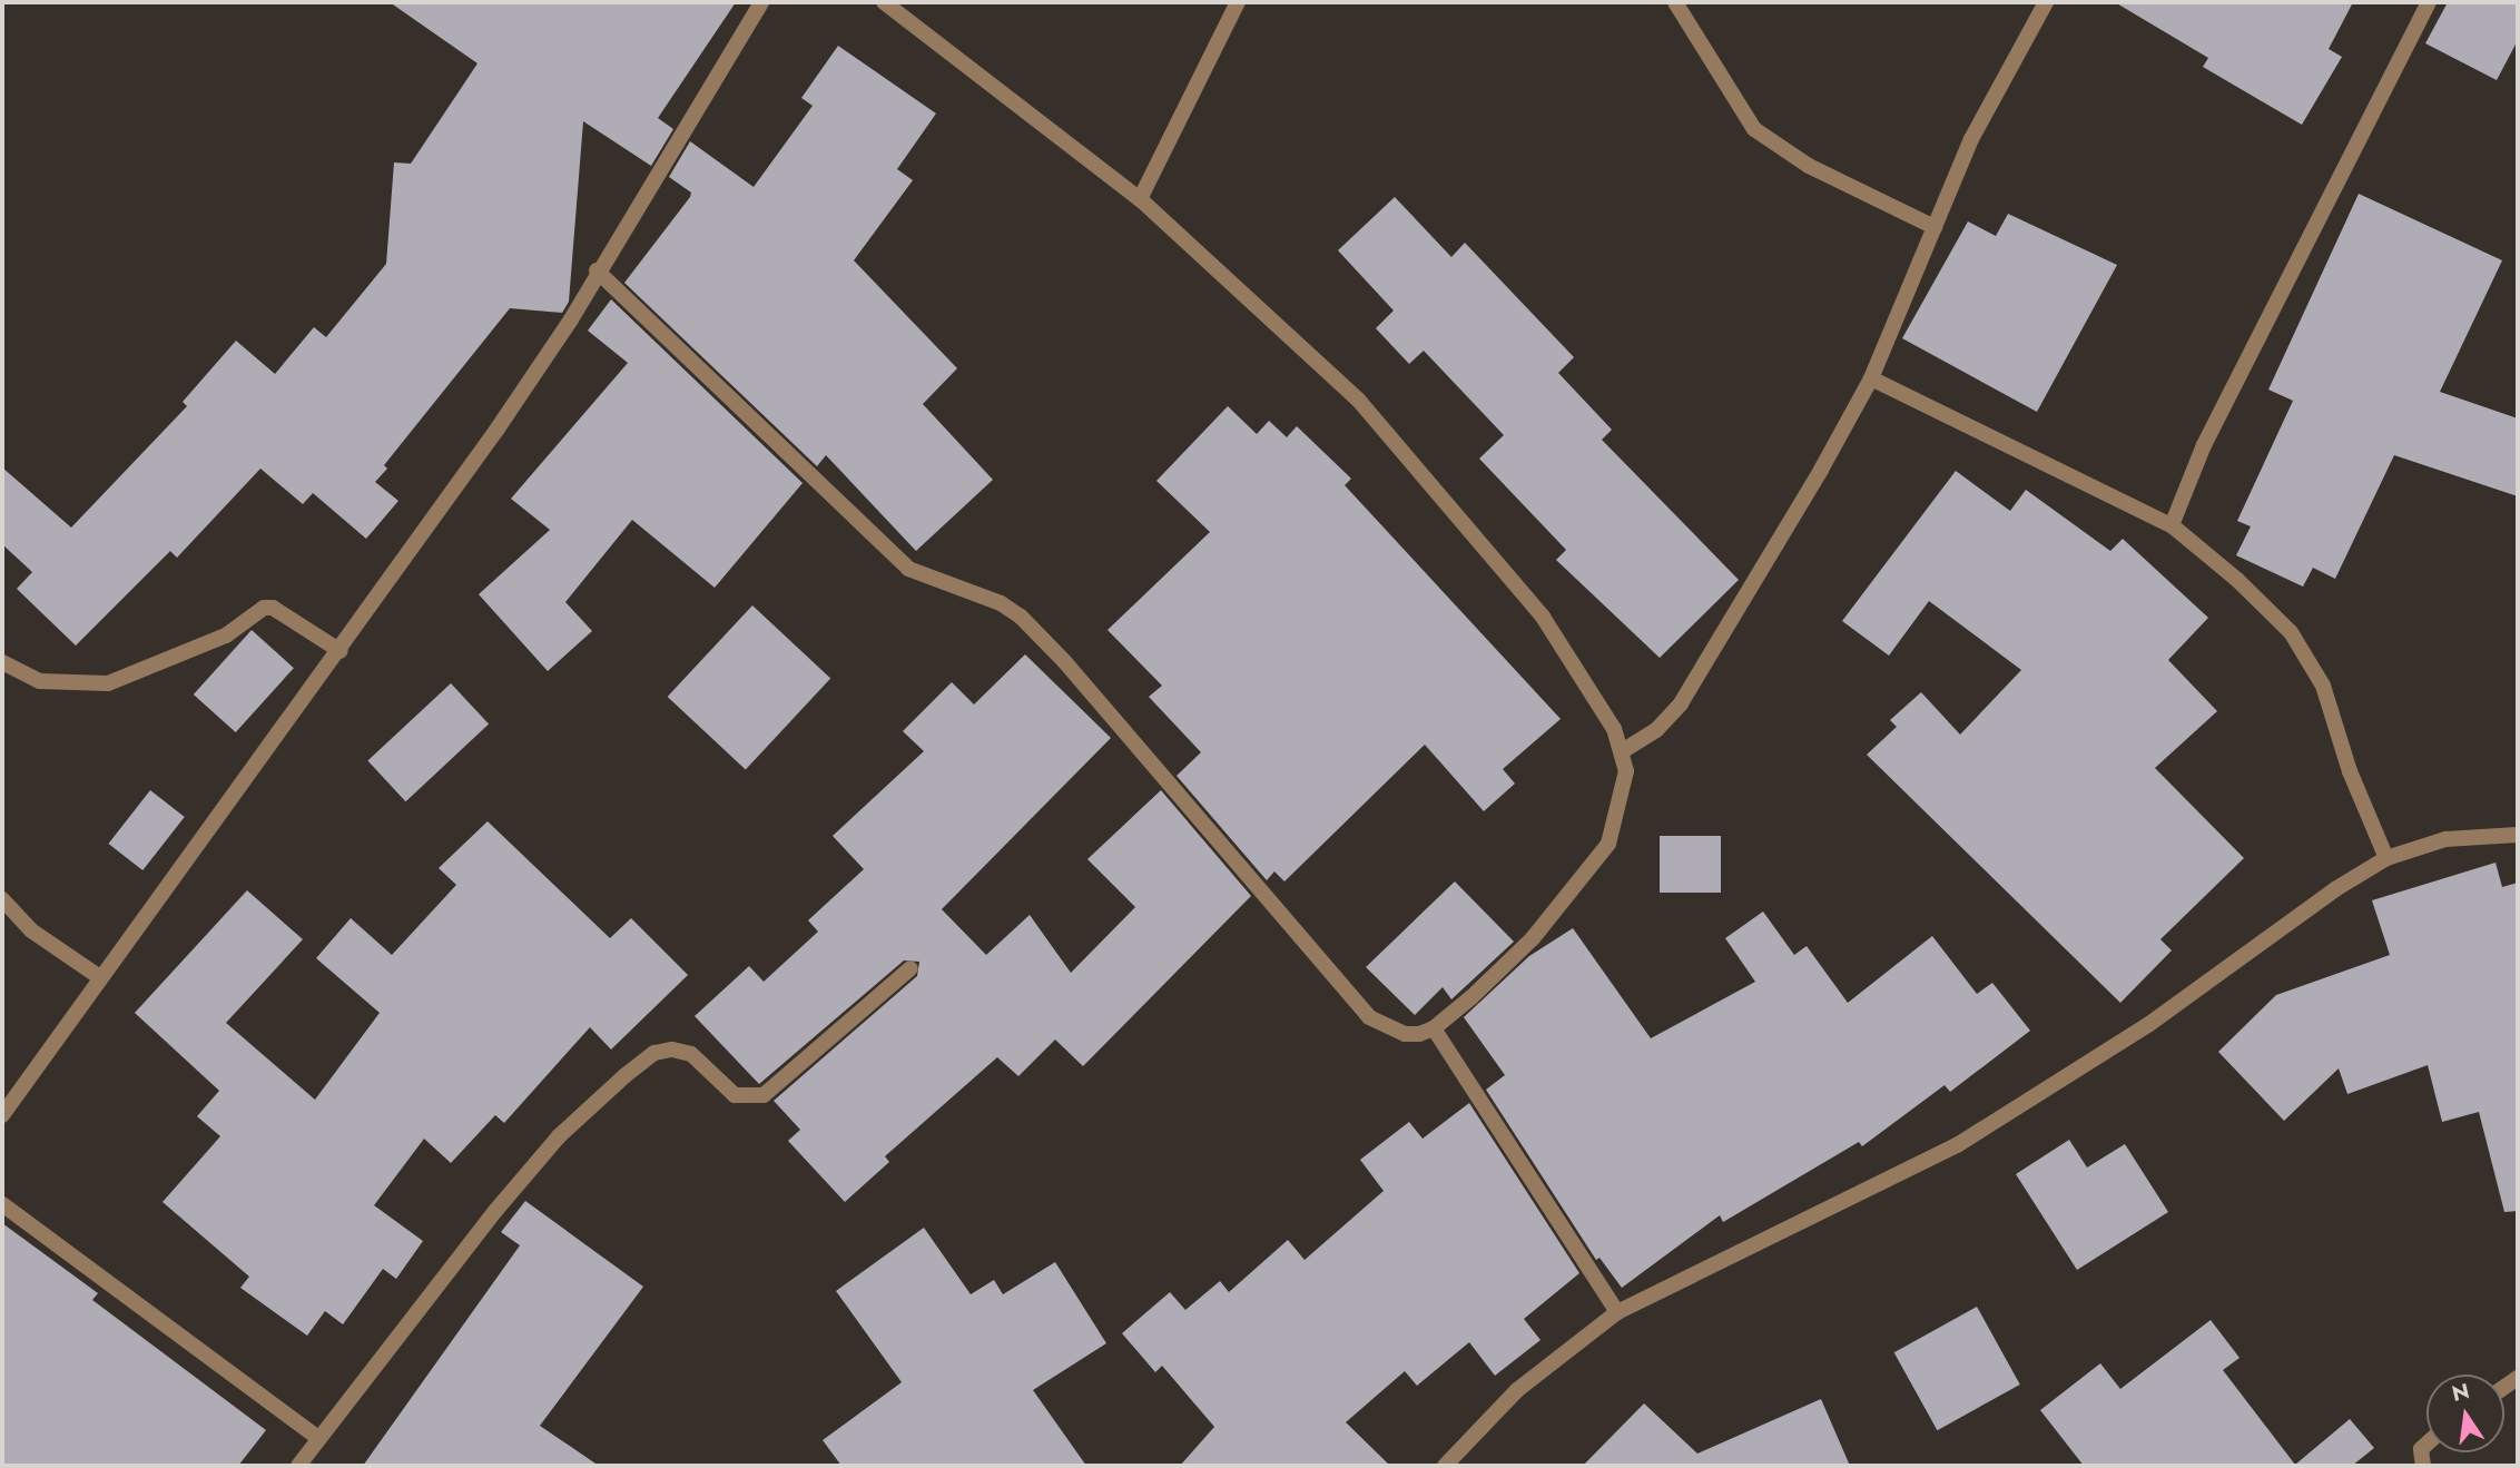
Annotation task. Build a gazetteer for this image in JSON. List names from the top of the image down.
{
  "north": "top"
}
